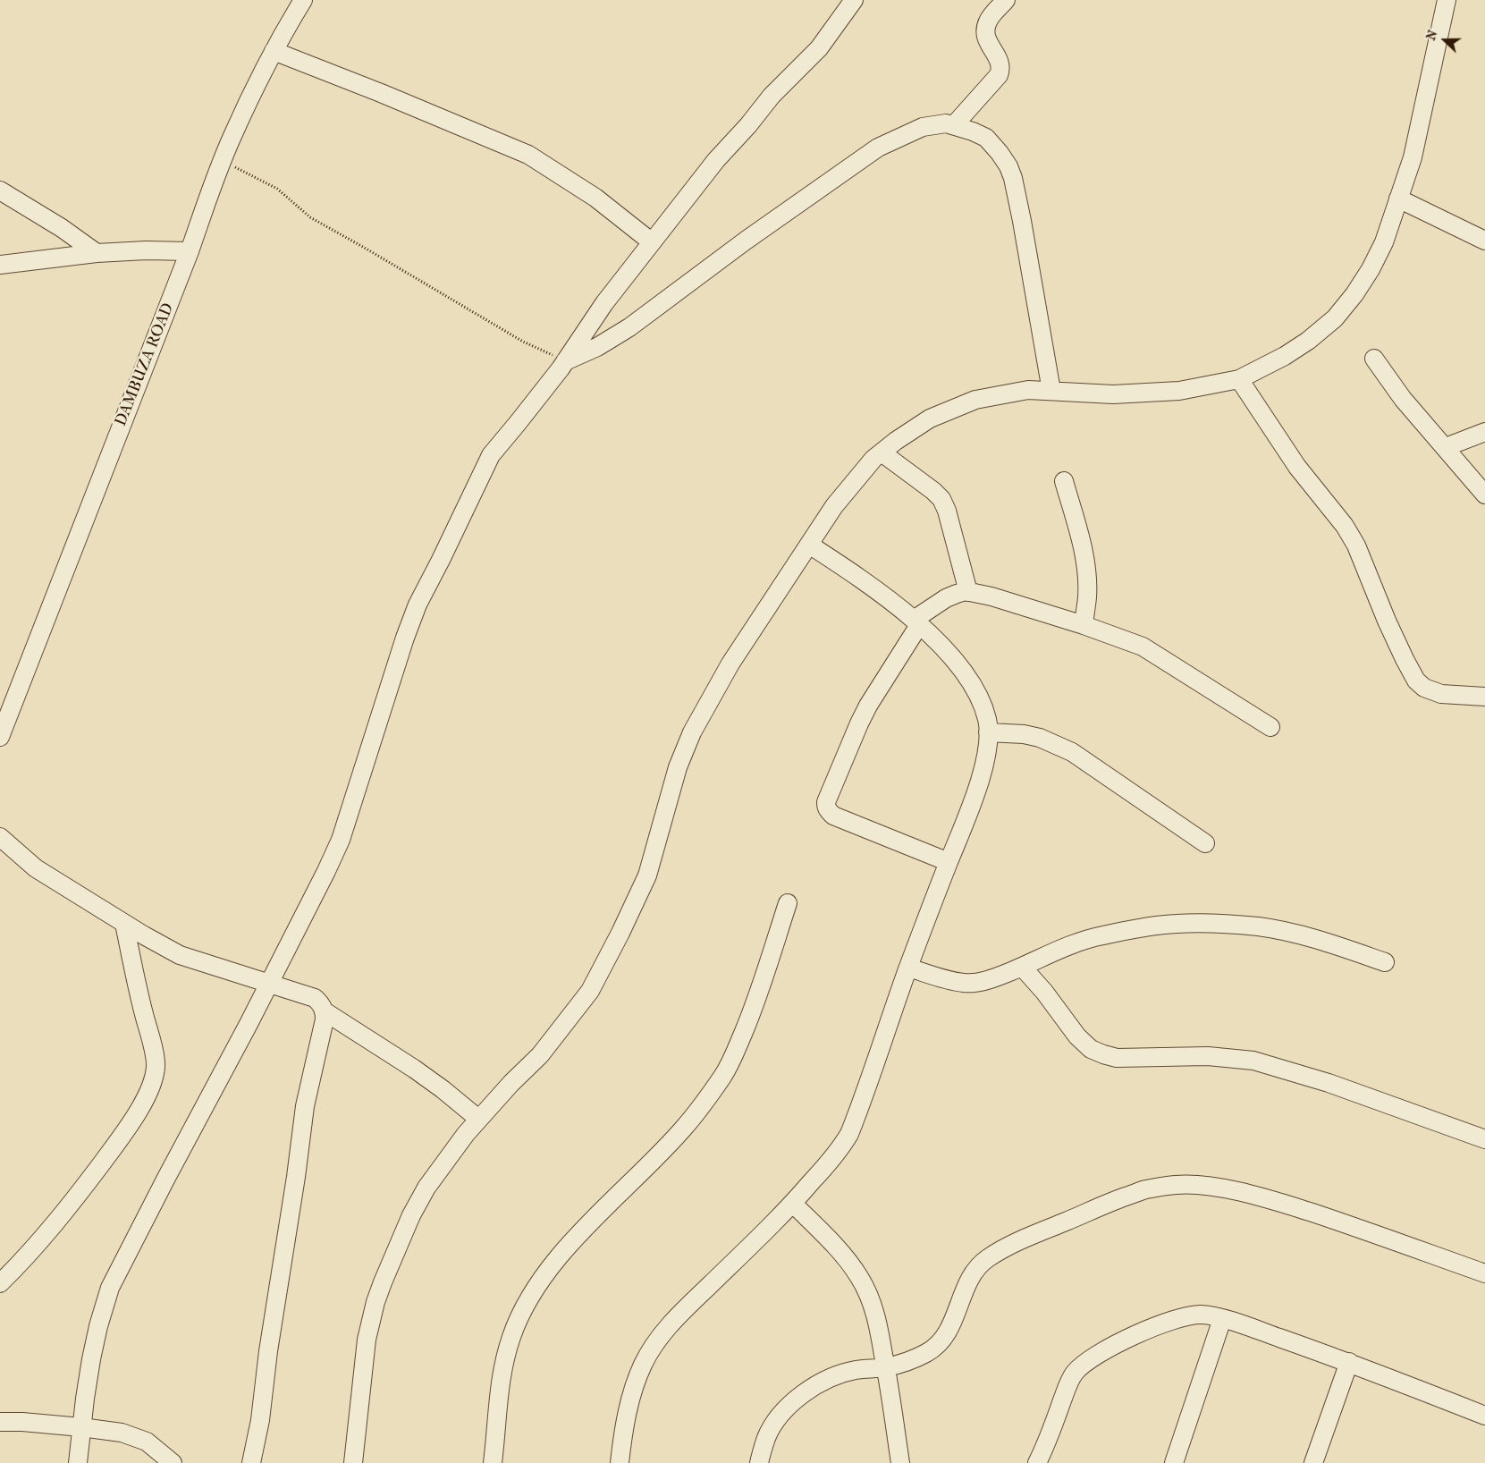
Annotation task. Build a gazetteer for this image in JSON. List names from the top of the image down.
{
  "streets": {
    "street": ["DAMBUZA ROAD"]
  },
  "north": "left"
}
